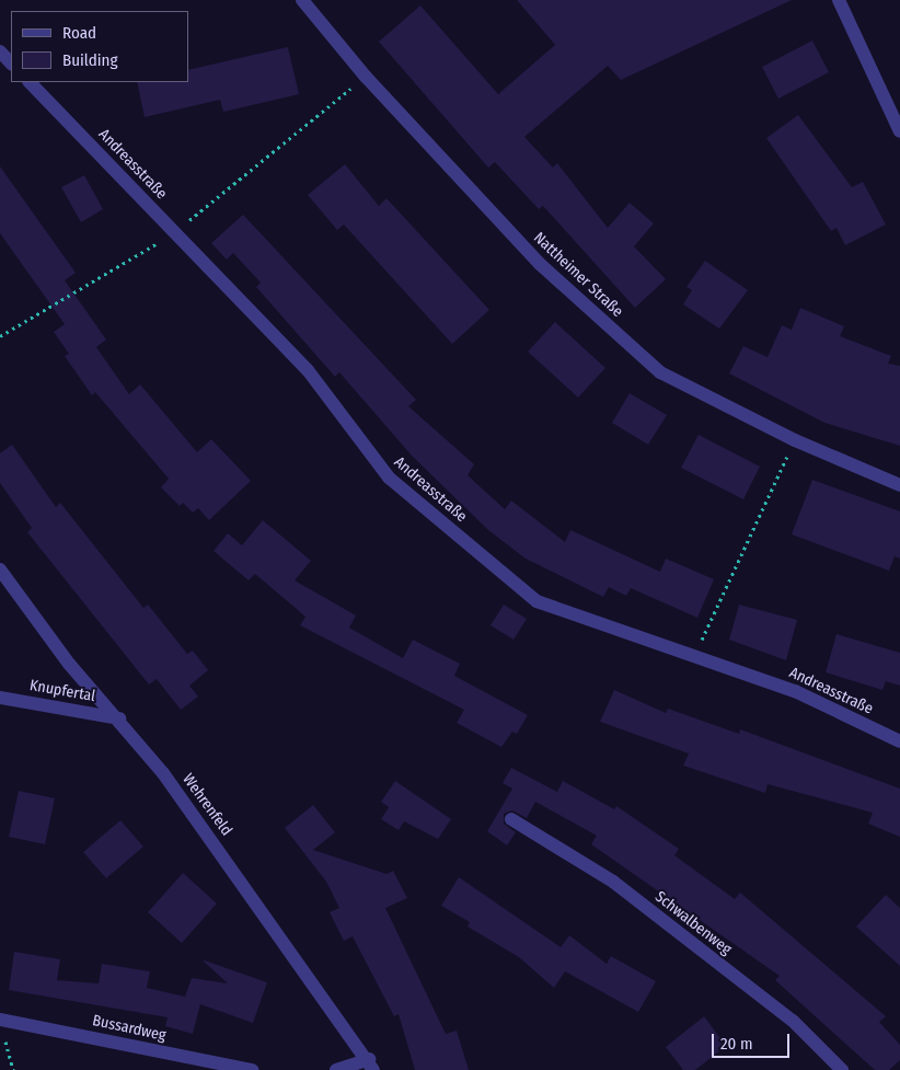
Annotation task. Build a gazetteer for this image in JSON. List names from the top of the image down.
{
  "streets": {
    "street": [
      "Andreasstraße",
      "Nattheimer Straße",
      "Knupfertal",
      "Wehrenfeld",
      "Schwalbenweg",
      "Bussardweg"
    ]
  },
  "crossings": [
    ["Knupfertal", "Wehrenfeld"]
  ],
  "legend": ["Road", "Building"],
  "scale_bar": "20 m"
}
